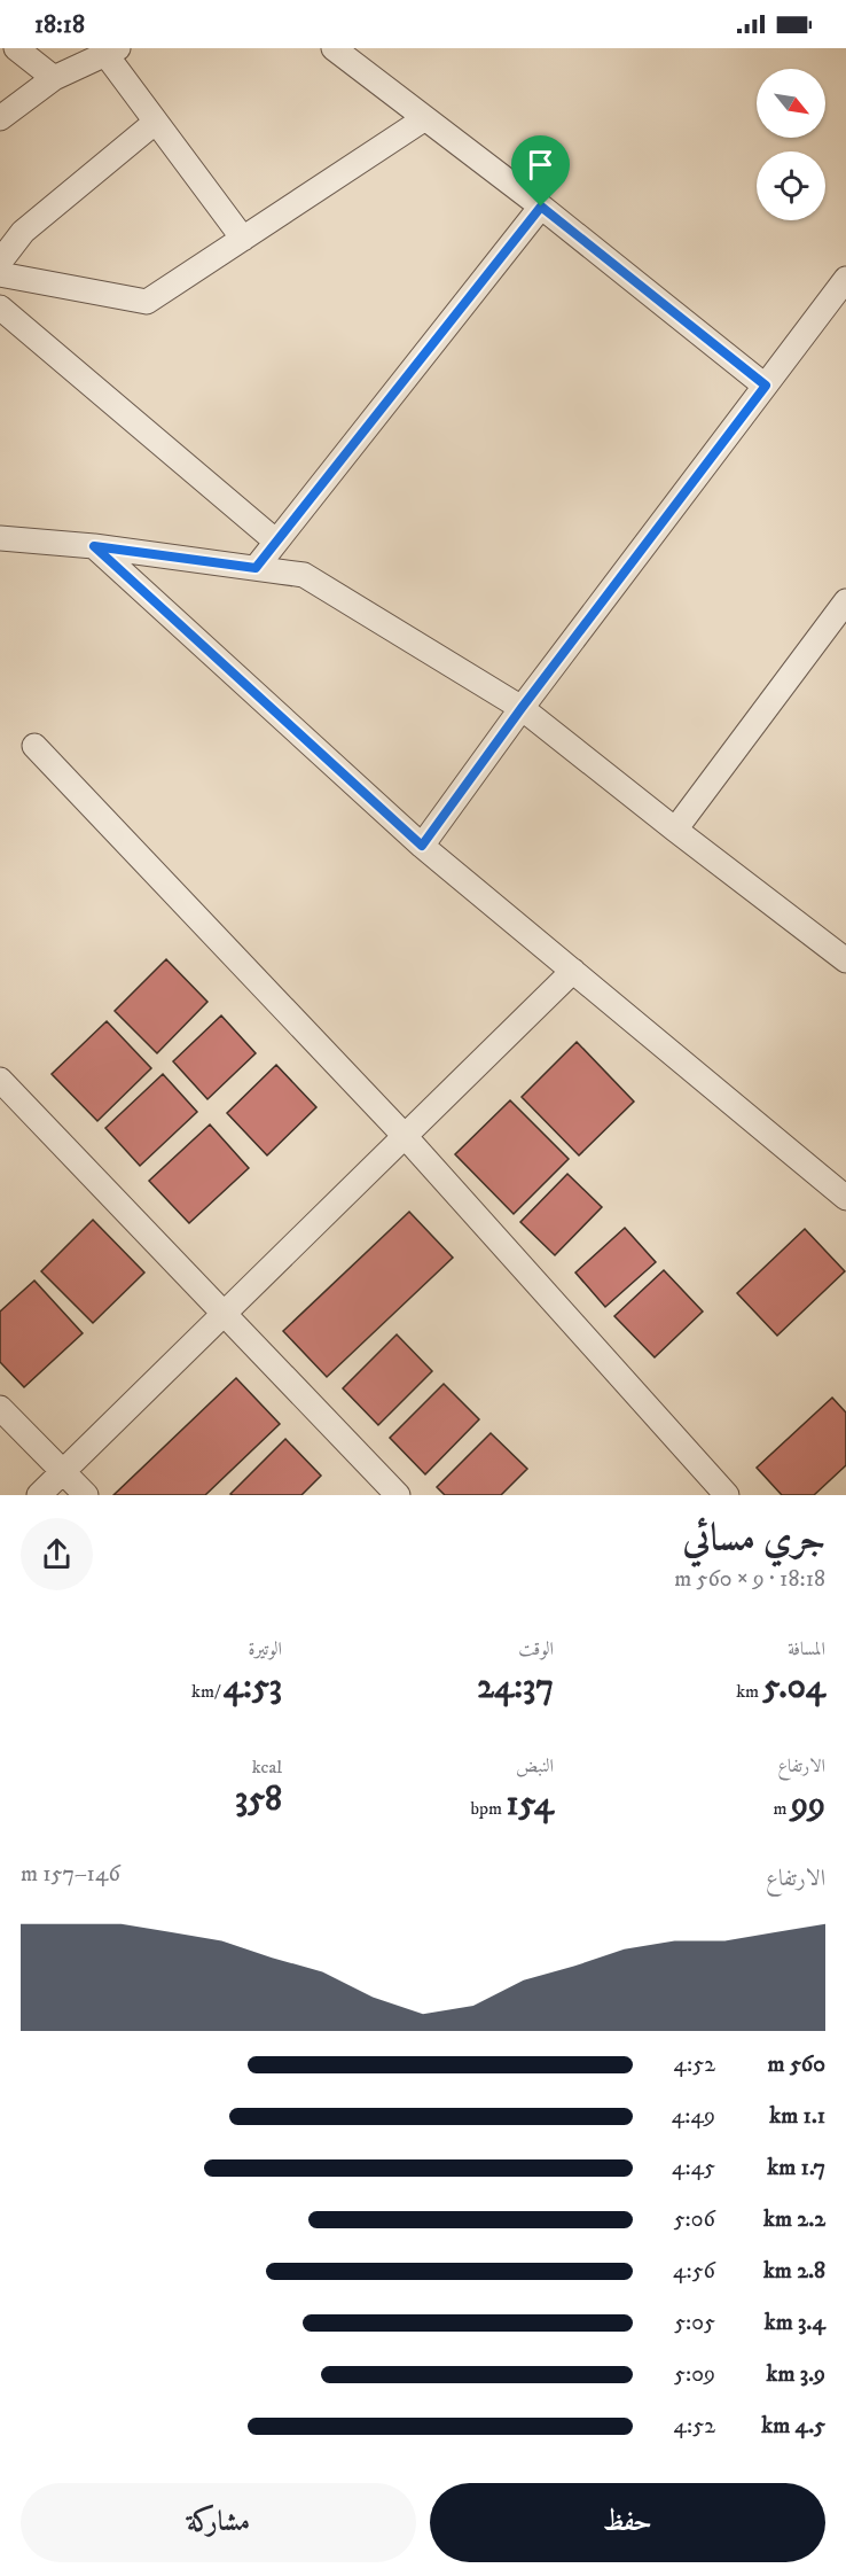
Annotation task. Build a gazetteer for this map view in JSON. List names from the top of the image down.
{
  "north": "bottom right",
  "page": {
    "status": "18:18",
    "heading": ["جري مسائي", "18:18 · 9 × 560 m"],
    "stats": [
      ["المسافة", "5.04 km"],
      ["الوقت", "24:37"],
      ["الوتيرة", "4:53 /km"],
      ["الارتفاع", "99 m"],
      ["النبض", "154 bpm"],
      ["kcal", "358"]
    ],
    "chart": ["الارتفاع", "146–157 m"],
    "list": [
      {
        "name": "560 m",
        "note": "4:52"
      },
      {
        "name": "1.1 km",
        "note": "4:49"
      },
      {
        "name": "1.7 km",
        "note": "4:45"
      },
      {
        "name": "2.2 km",
        "note": "5:06"
      },
      {
        "name": "2.8 km",
        "note": "4:56"
      },
      {
        "name": "3.4 km",
        "note": "5:05"
      },
      {
        "name": "3.9 km",
        "note": "5:09"
      },
      {
        "name": "4.5 km",
        "note": "4:52"
      }
    ],
    "buttons": ["حفظ", "مشاركة"]
  }
}
